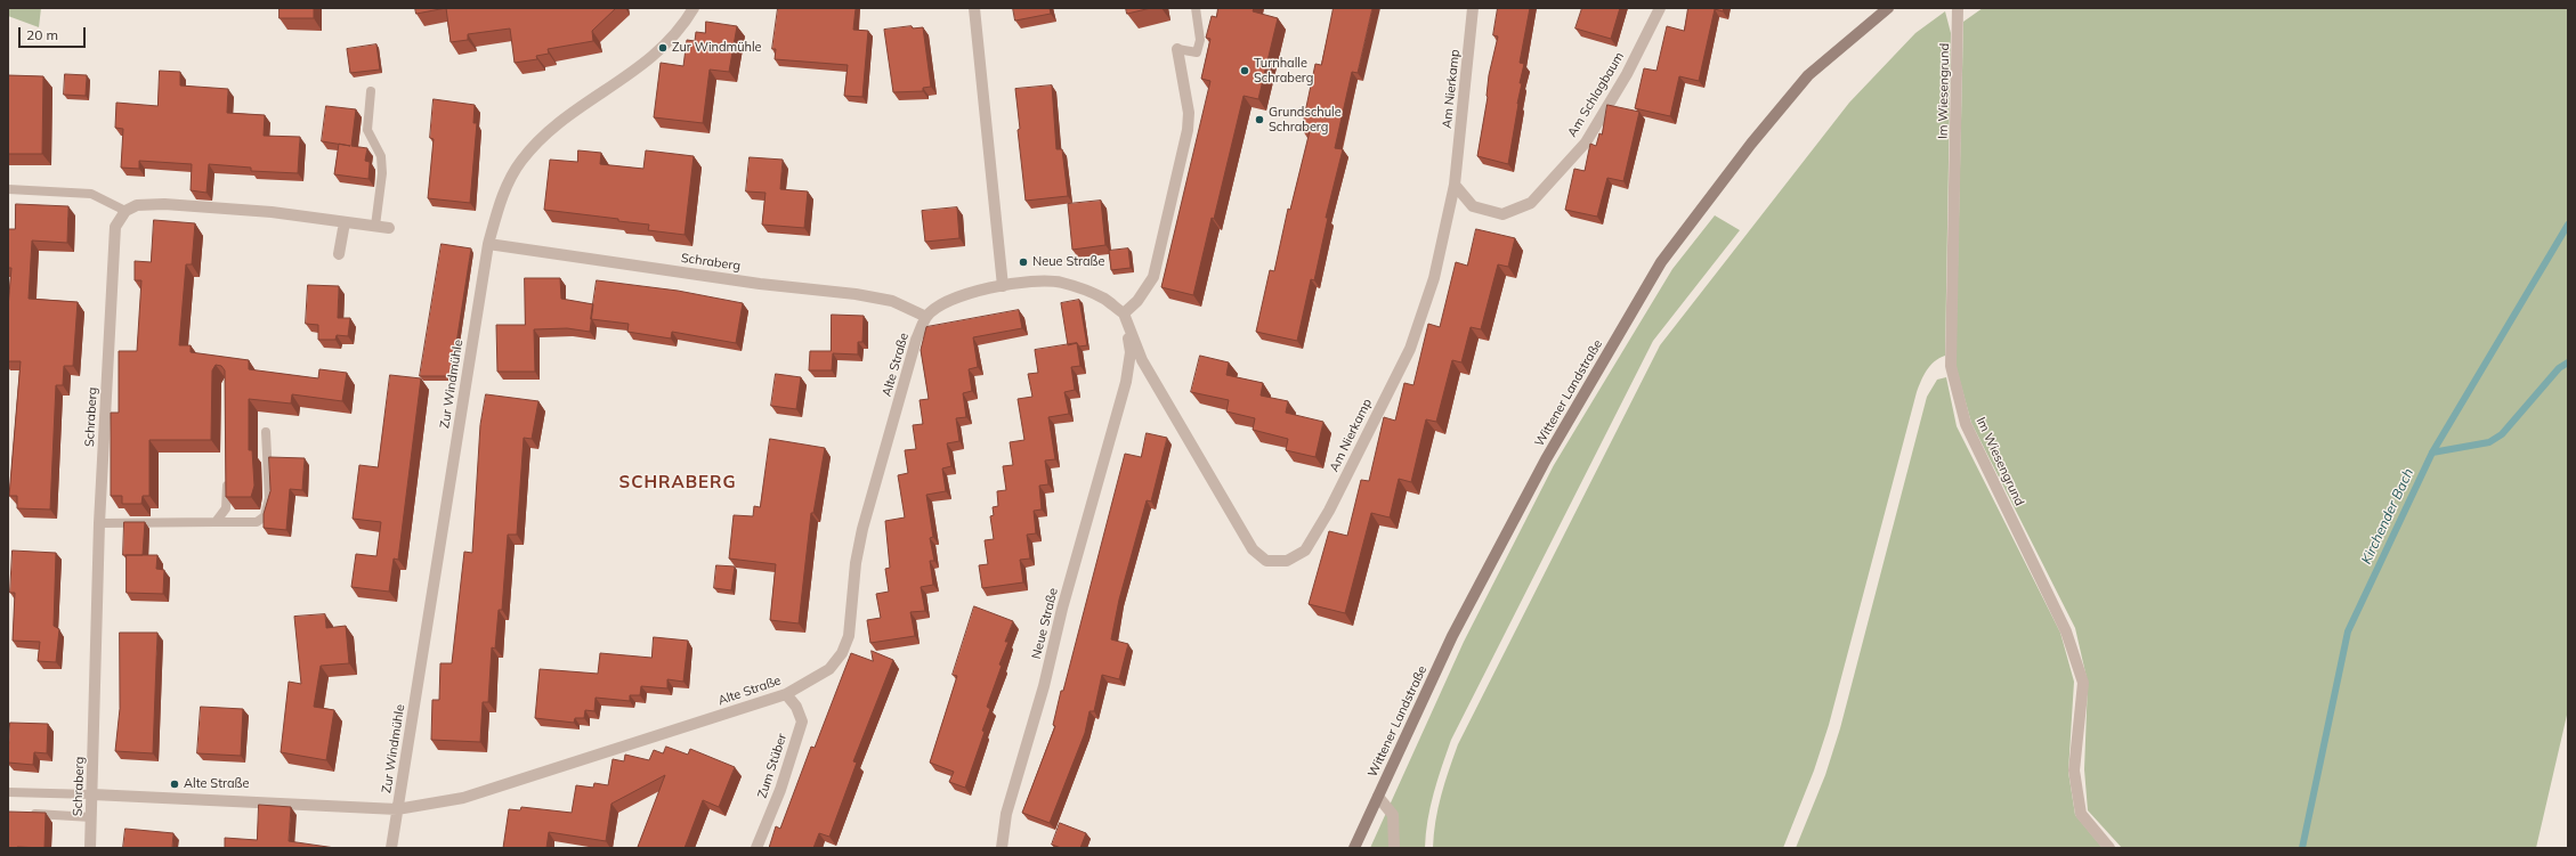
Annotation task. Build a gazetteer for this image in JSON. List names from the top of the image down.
{
  "streets": {
    "main road": ["Wittener Landstraße"],
    "street": [
      "Am Nierkamp",
      "Im Wiesengrund",
      "Am Schlagbaum",
      "Schraberg",
      "Alte Straße",
      "Zur Windmühle",
      "Neue Straße",
      "Zum Stüber"
    ]
  },
  "crossings": [
    ["Am Nierkamp", "Am Schlagbaum"],
    ["Am Nierkamp", "Neue Straße"],
    ["Schraberg", "Alte Straße"],
    ["Schraberg", "Zur Windmühle"],
    ["Alte Straße", "Zur Windmühle"],
    ["Alte Straße", "Zum Stüber"]
  ],
  "districts": ["SCHRABERG"],
  "water": ["Kirchender Bach"],
  "places": [
    "Zur Windmühle",
    "Turnhalle Schraberg",
    "Grundschule Schraberg",
    "Neue Straße",
    "Alte Straße"
  ],
  "scale_bar": "20 m"
}
